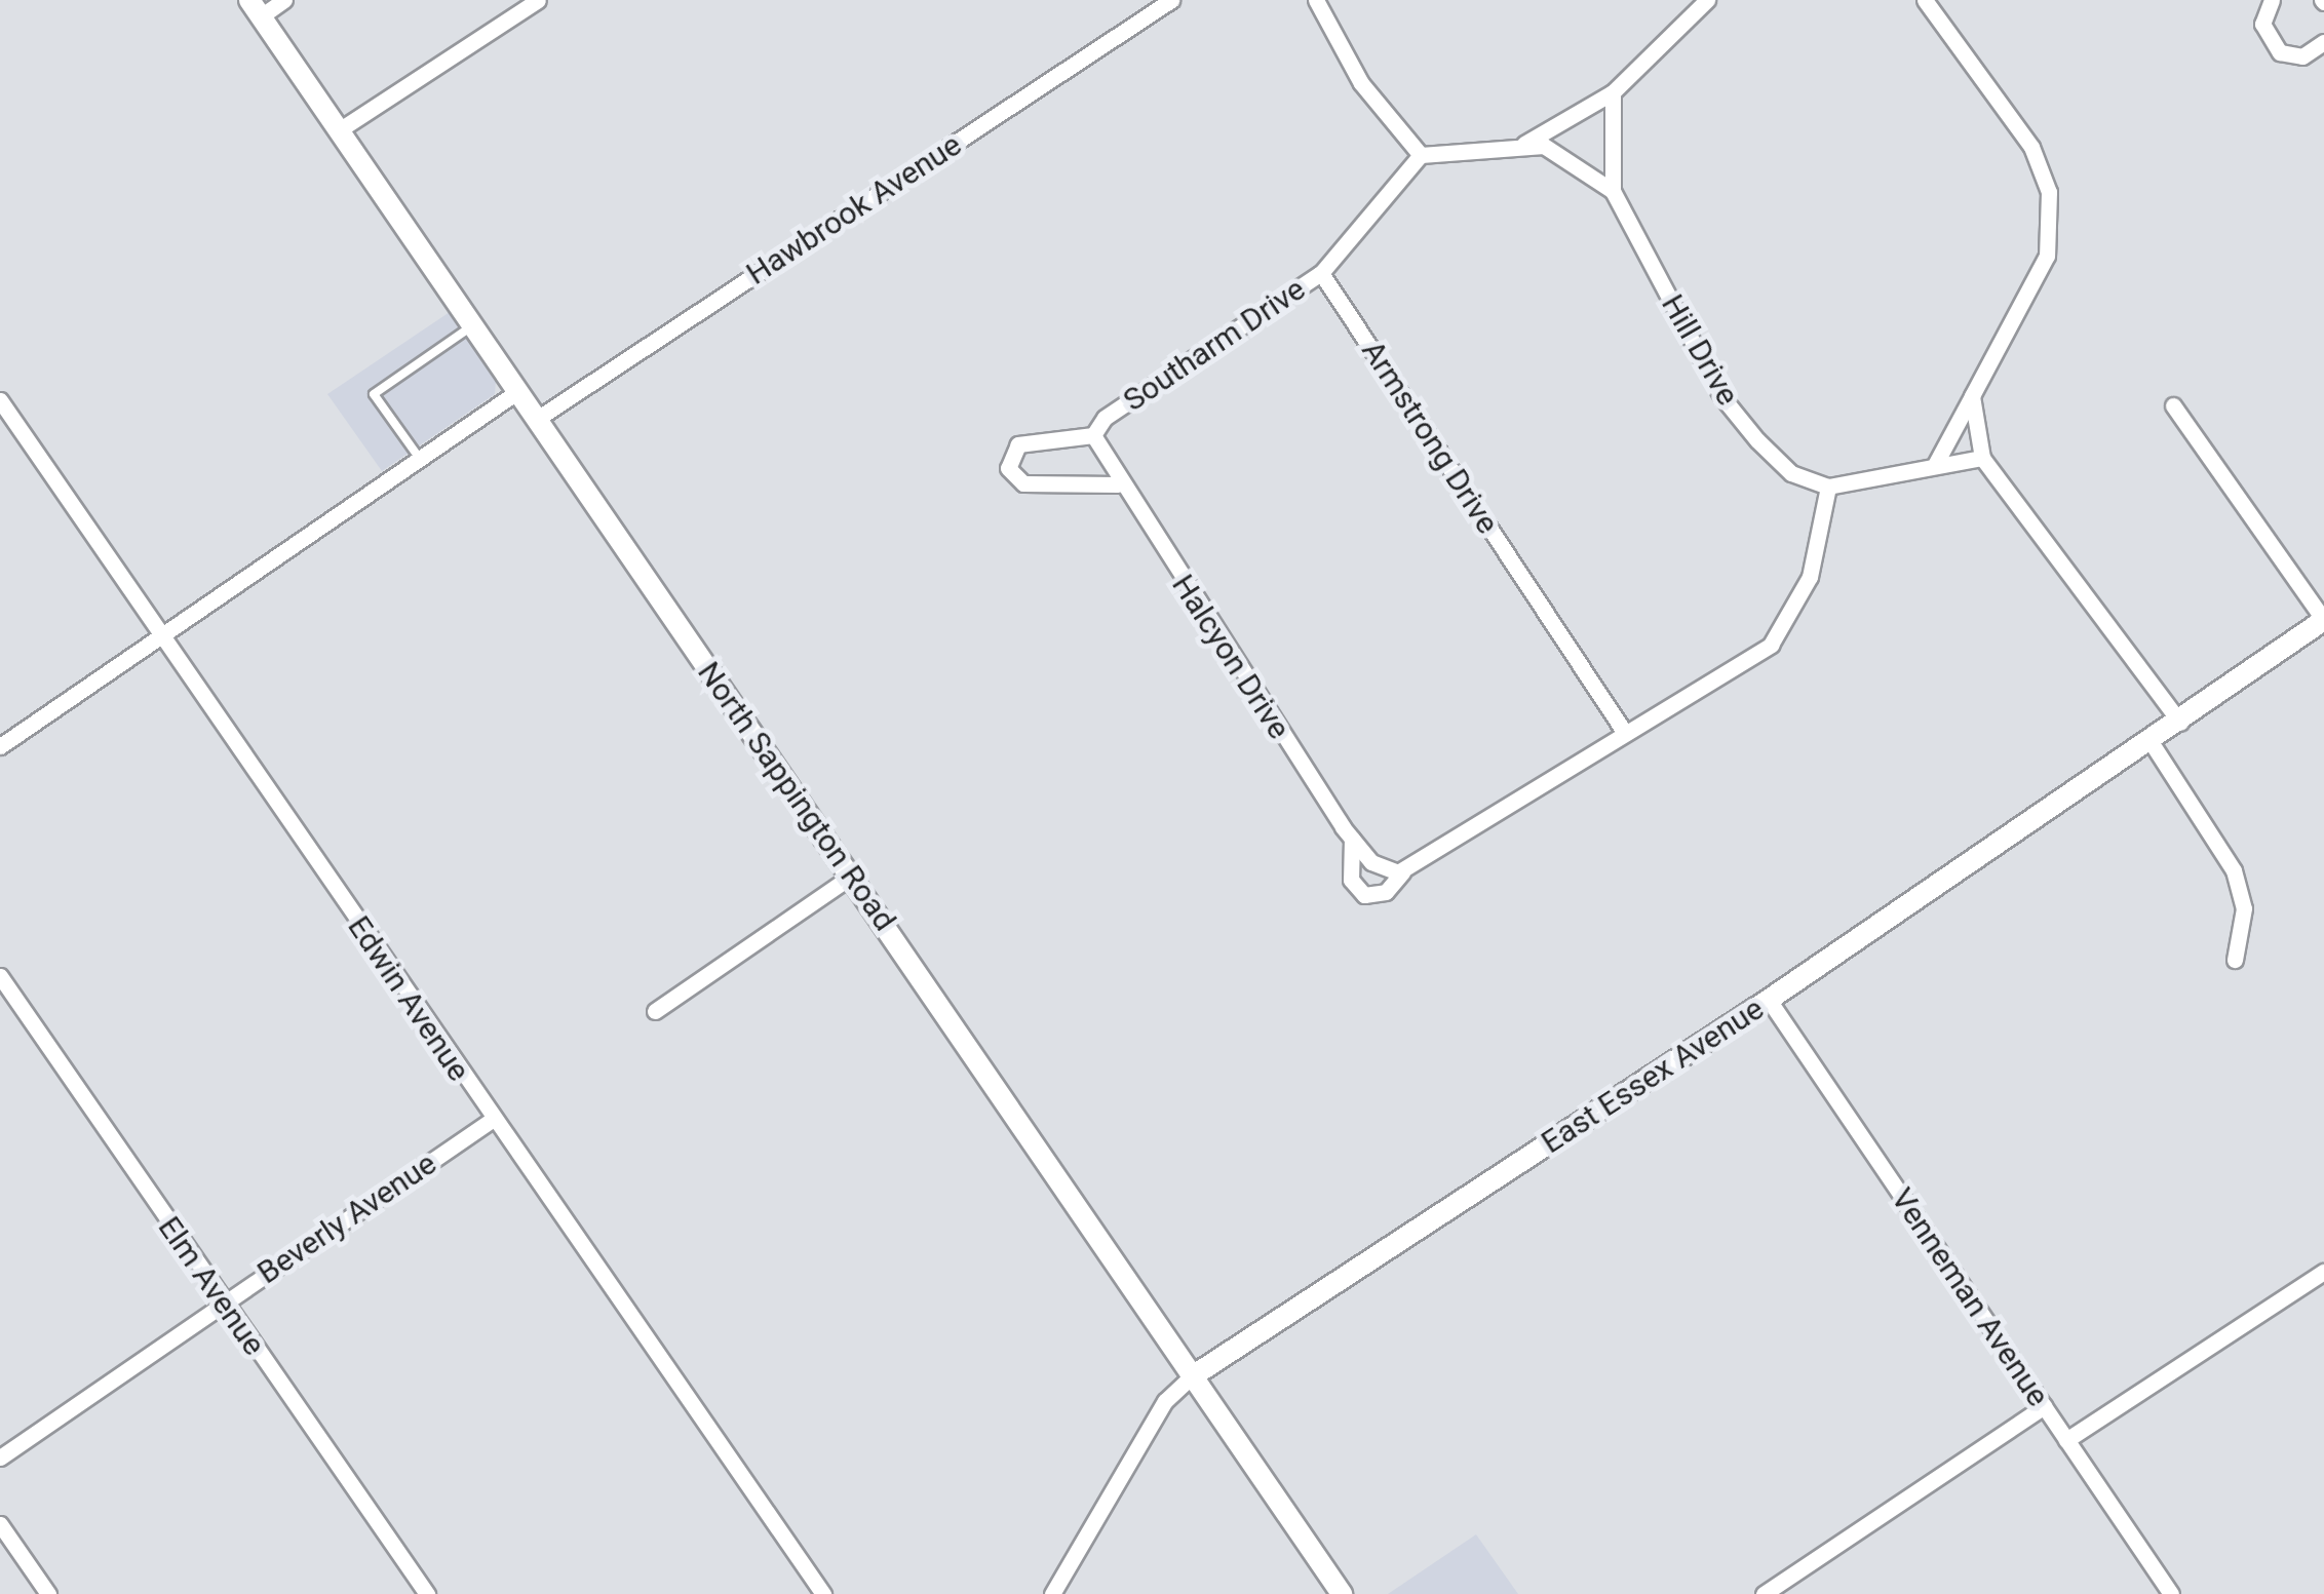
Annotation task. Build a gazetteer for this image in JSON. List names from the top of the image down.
{
  "streets": {
    "street": [
      "Hawbrook Avenue",
      "Southarm Drive",
      "Hill Drive",
      "Armstrong Drive",
      "Halcyon Drive",
      "North Sappington Road",
      "Edwin Avenue",
      "East Essex Avenue",
      "Beverly Avenue",
      "Elm Avenue",
      "Venneman Avenue"
    ]
  },
  "crossings": [
    ["Hawbrook Avenue", "North Sappington Road"],
    ["Southarm Drive", "Armstrong Drive"],
    ["Southarm Drive", "Halcyon Drive"],
    ["North Sappington Road", "East Essex Avenue"],
    ["Edwin Avenue", "Beverly Avenue"],
    ["East Essex Avenue", "Venneman Avenue"],
    ["Beverly Avenue", "Elm Avenue"]
  ]
}
